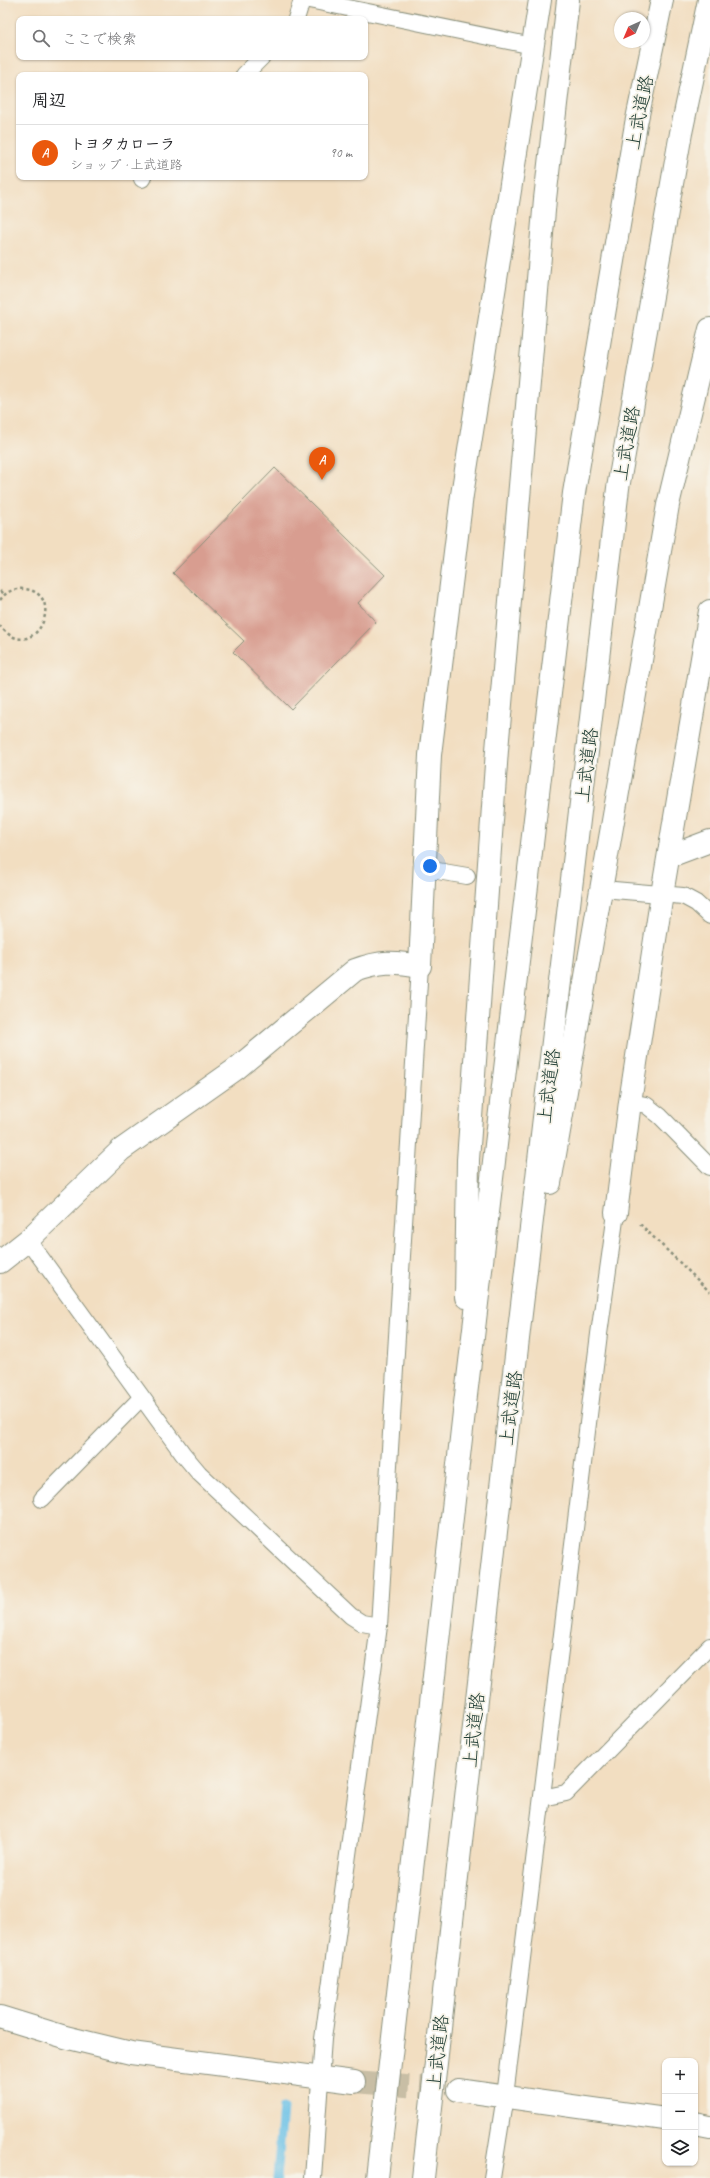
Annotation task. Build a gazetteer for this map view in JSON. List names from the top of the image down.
{
  "streets": {
    "main road": ["上武道路"]
  },
  "north": "bottom left",
  "page": {
    "search": "ここで検索",
    "heading": "周辺",
    "list": [
      {
        "mark": "A",
        "name": "トヨタカローラ",
        "note": "ショップ · 上武道路",
        "value": "90 m"
      }
    ],
    "pins": "A",
    "map_buttons": ["+", "−"]
  }
}
